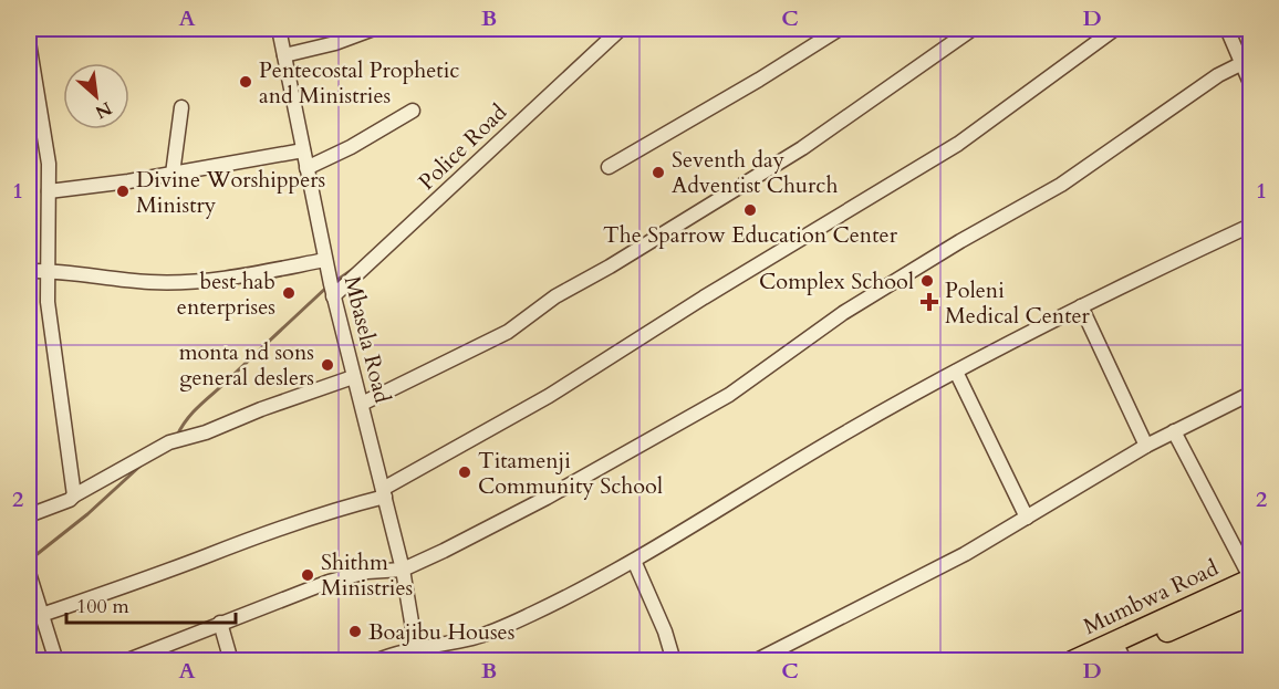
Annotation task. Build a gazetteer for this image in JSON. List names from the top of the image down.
{
  "streets": {
    "main road": ["Mumbwa Road"],
    "street": ["Police Road", "Mbasela Road"]
  },
  "crossings": [
    ["Police Road", "Mbasela Road"]
  ],
  "places": {
    "other": [
      "Pentecostal Prophetic and Ministries",
      "Seventh day Adventist Church",
      "Divine Worshippers Ministry",
      "The Sparrow Education Center",
      "Complex School",
      "best hab enterprises",
      "monta nd sons general deslers",
      "Titamenji Community School",
      "Shithm Ministries",
      "Boajibu Houses"
    ],
    "health": ["Poleni Medical Center"]
  },
  "scale_bar": "100 m",
  "north": "bottom right",
  "grid": {
    "columns": [
      "A",
      "B",
      "C",
      "D"
    ],
    "rows": ["1", "2"]
  }
}
